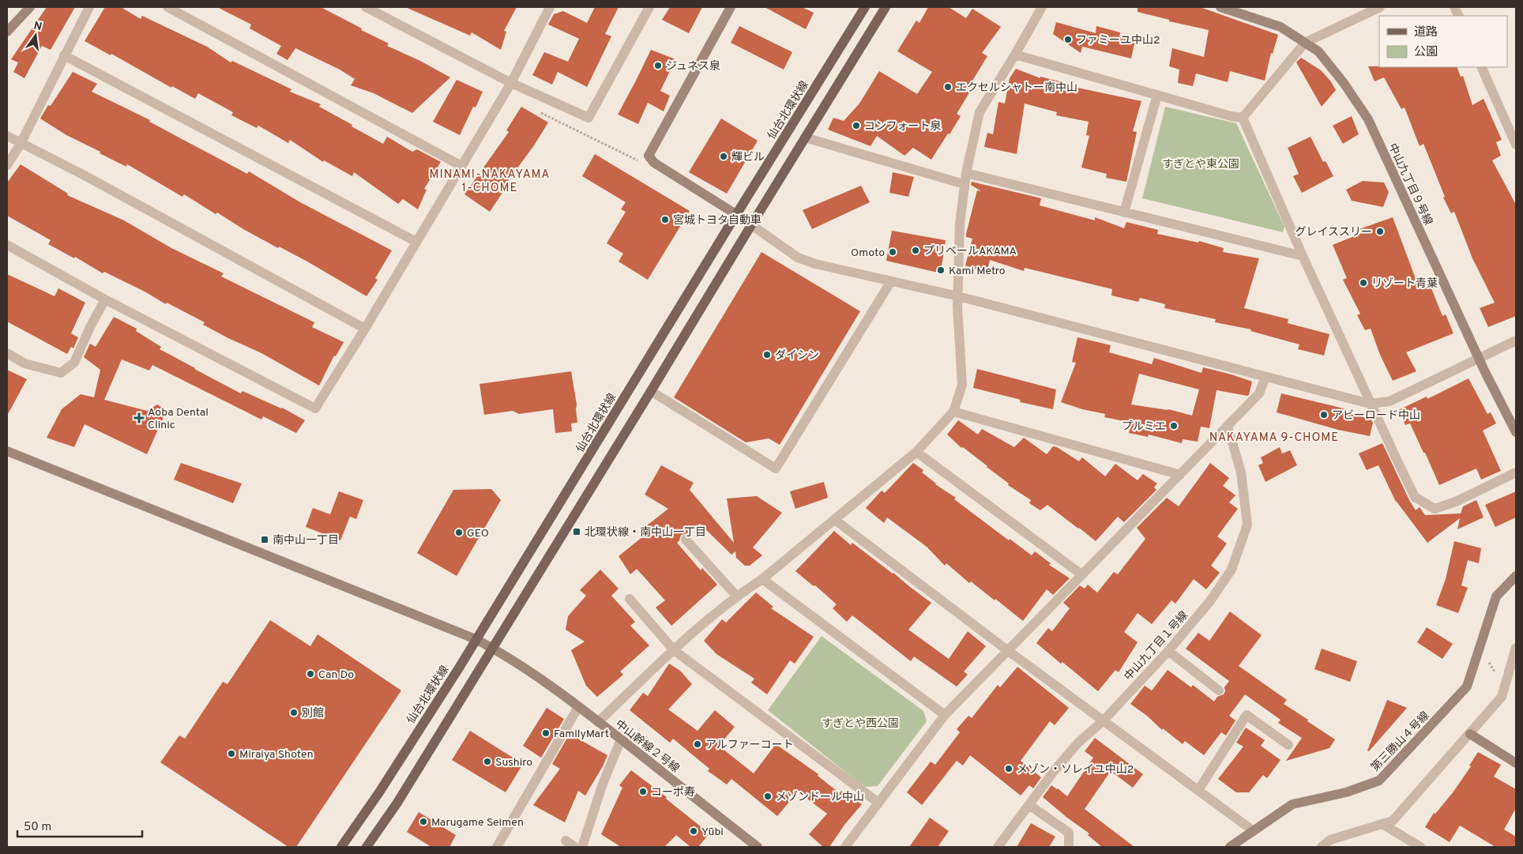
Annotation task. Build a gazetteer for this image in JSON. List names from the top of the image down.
{
  "streets": {
    "main road": ["仙台北環状線"],
    "street": [
      "中山九丁目９号線",
      "中山九丁目１号線",
      "第三勝山４号線",
      "中山幹線２号線"
    ]
  },
  "crossings": [
    ["仙台北環状線", "中山幹線２号線"]
  ],
  "districts": ["MINAMI-NAKAYAMA 1-CHOME", "NAKAYAMA 9-CHOME"],
  "parks": ["すぎとや東公園", "すぎとや西公園"],
  "places": {
    "other": [
      "ファミーユ中山2",
      "ジュネス泉",
      "エクセルシャトー南中山",
      "コンフォート泉",
      "輝ビル",
      "宮城トヨタ自動車",
      "グレイススリー",
      "プリベールAKAMA",
      "Omoto",
      "Kami Metro",
      "リゾート青葉",
      "ダイシン",
      "アビーロード中山",
      "プルミエ",
      "GEO",
      "Can Do",
      "別館",
      "FamilyMart",
      "アルファーコート",
      "Miraiya Shoten",
      "Sushiro",
      "メゾン・ソレイユ中山2",
      "コーポ寿",
      "メゾンドール中山",
      "Marugame Seimen",
      "Yūbi"
    ],
    "health": ["Aoba Dental Clinic"],
    "transit": ["北環状線・南中山一丁目", "南中山一丁目"]
  },
  "legend": ["道路", "公園"],
  "scale_bar": "50 m",
  "north": "top"
}
